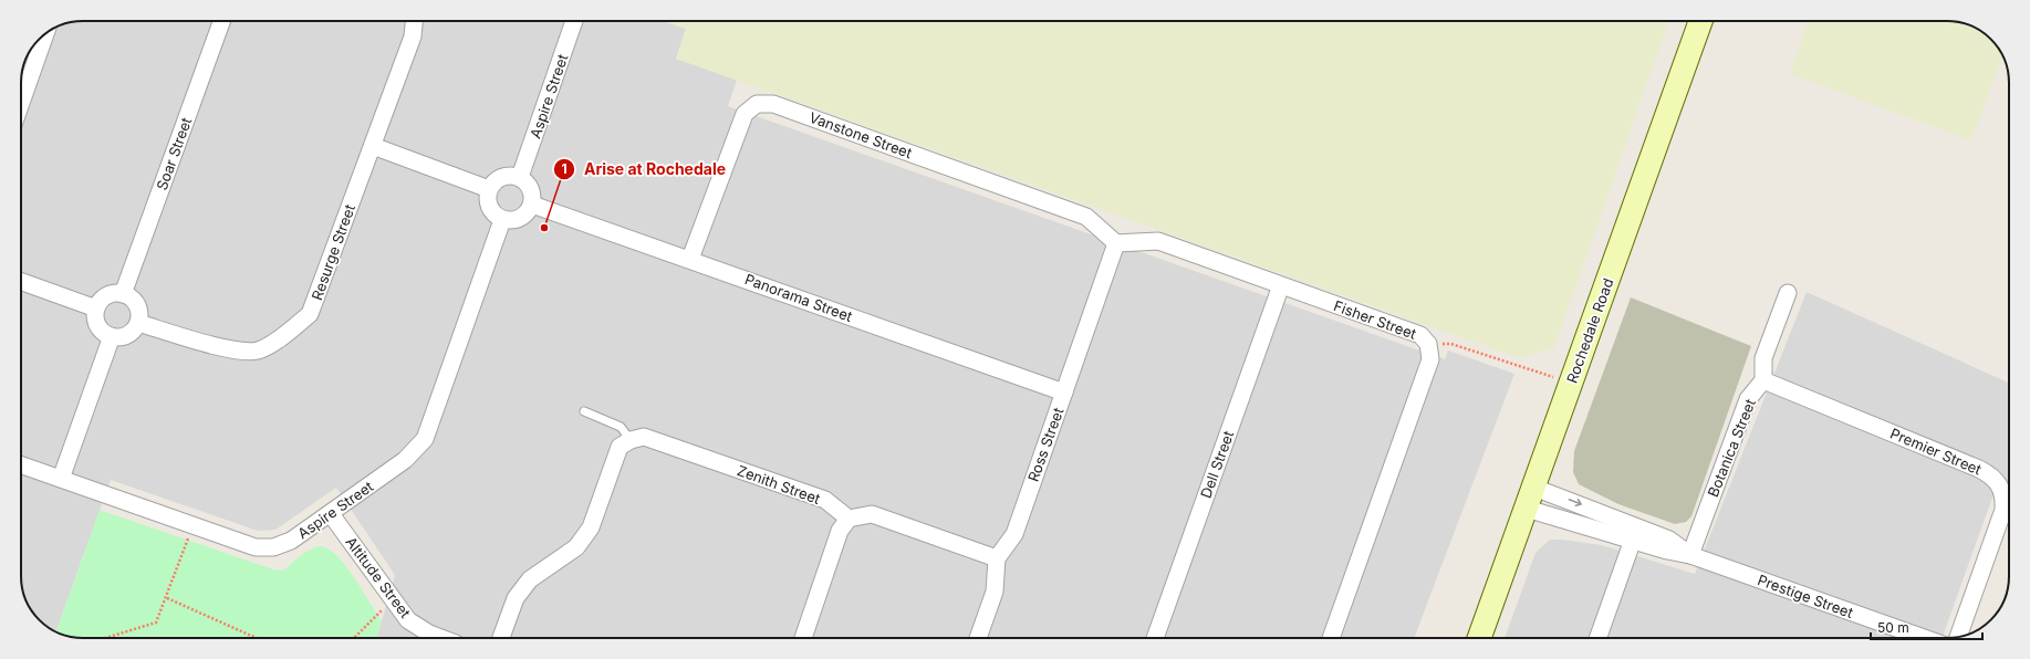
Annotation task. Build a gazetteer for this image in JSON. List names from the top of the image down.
{
  "streets": {
    "main road": ["Rochedale Road"],
    "street": [
      "Aspire Street",
      "Vanstone Street",
      "Soar Street",
      "Resurge Street",
      "Panorama Street",
      "Fisher Street",
      "Ross Street",
      "Botanica Street",
      "Premier Street",
      "Dell Street",
      "Zenith Street",
      "Altitude Street",
      "Prestige Street"
    ]
  },
  "crossings": [
    ["Aspire Street", "Panorama Street"],
    ["Aspire Street", "Altitude Street"],
    ["Vanstone Street", "Panorama Street"],
    ["Vanstone Street", "Fisher Street"],
    ["Vanstone Street", "Ross Street"],
    ["Soar Street", "Resurge Street"],
    ["Panorama Street", "Ross Street"],
    ["Fisher Street", "Ross Street"],
    ["Fisher Street", "Dell Street"],
    ["Rochedale Road", "Prestige Street"],
    ["Botanica Street", "Premier Street"],
    ["Botanica Street", "Prestige Street"]
  ],
  "places": ["Arise at Rochedale"],
  "scale_bar": "50 m"
}
